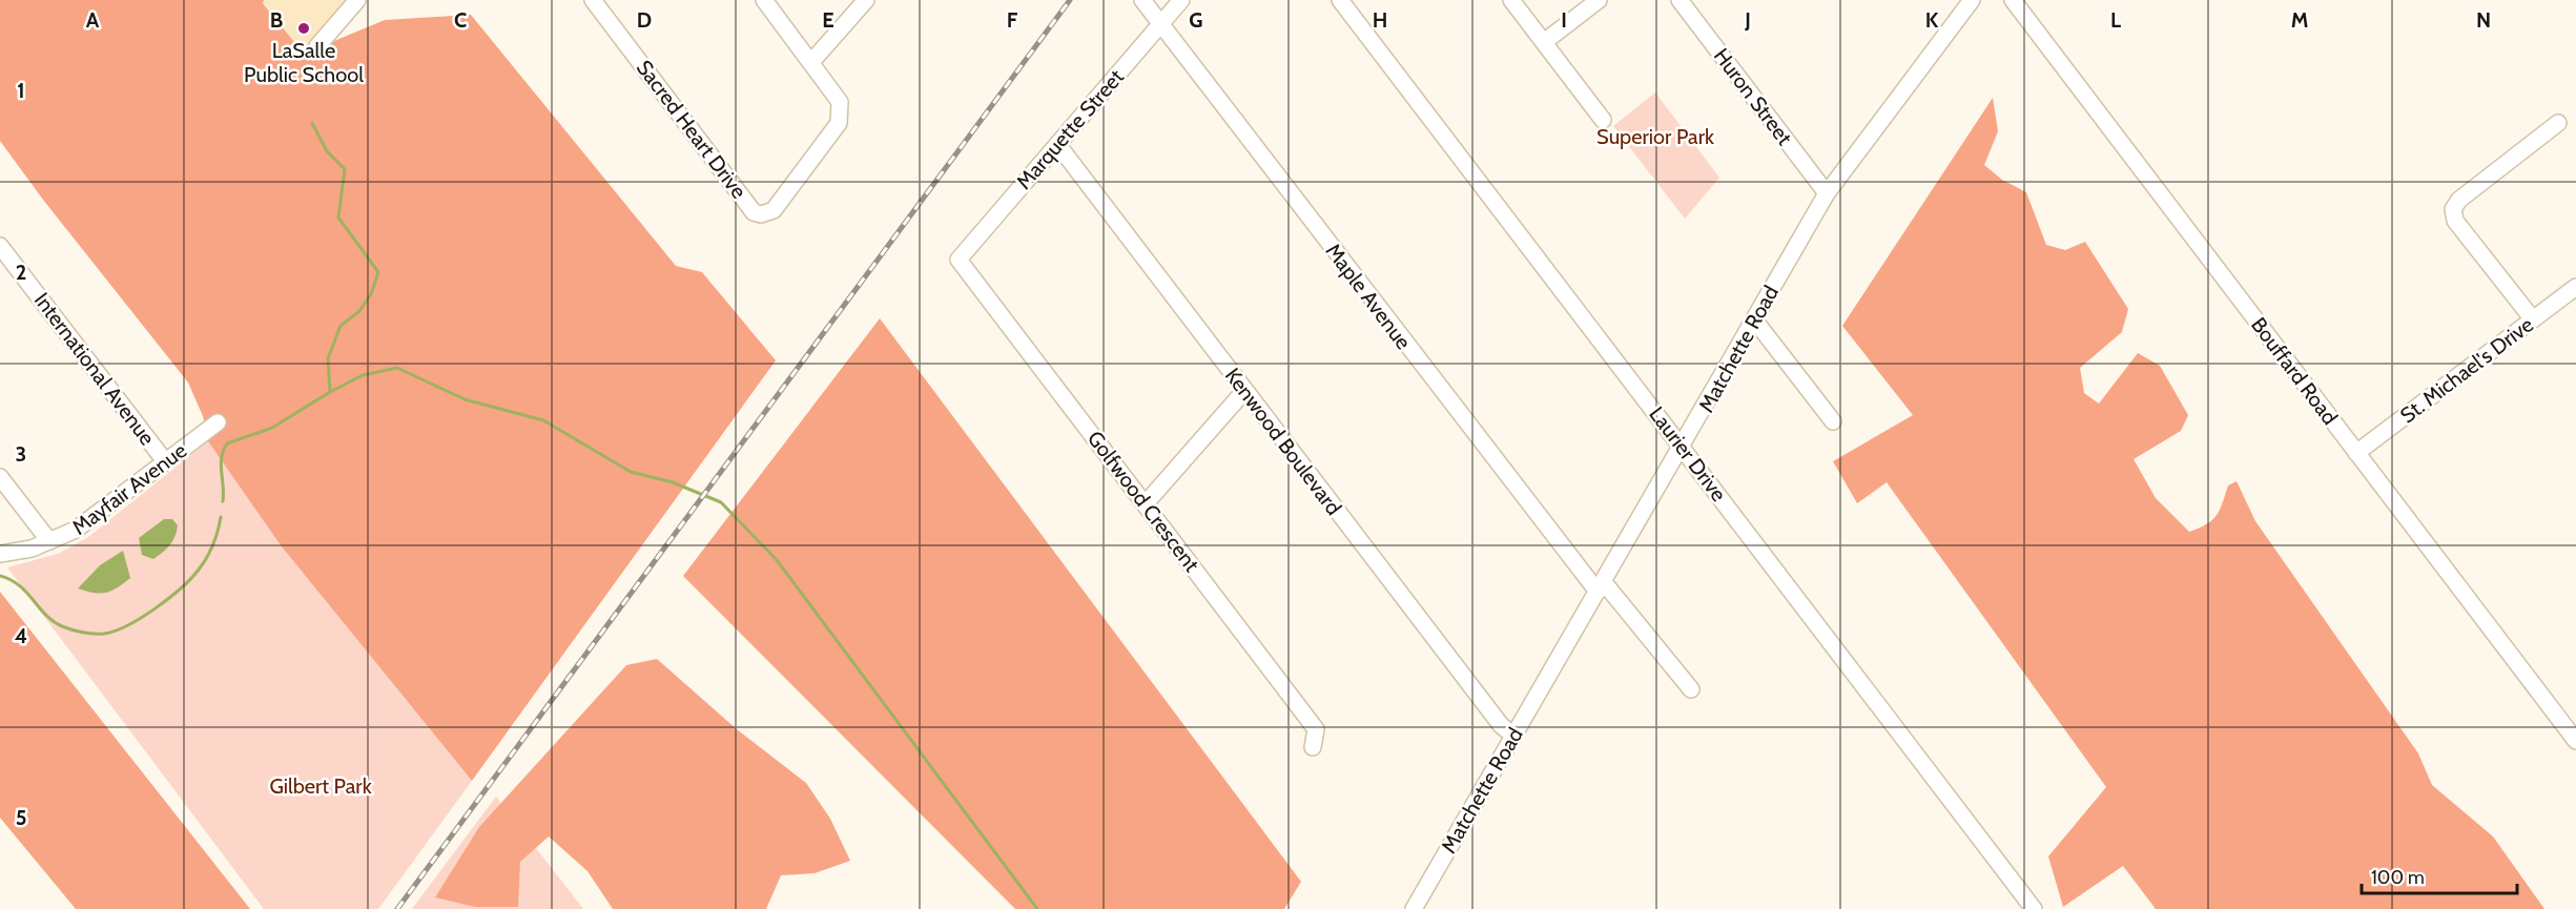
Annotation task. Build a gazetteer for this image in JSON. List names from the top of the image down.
{
  "streets": {
    "street": [
      "Huron Street",
      "Sacred Heart Drive",
      "Marquette Street",
      "Maple Avenue",
      "Matchette Road",
      "International Avenue",
      "St. Michael's Drive",
      "Bouffard Road",
      "Kenwood Boulevard",
      "Laurier Drive",
      "Mayfair Avenue",
      "Golfwood Crescent"
    ]
  },
  "crossings": [
    ["Huron Street", "Matchette Road"],
    ["Marquette Street", "Maple Avenue"],
    ["Marquette Street", "Kenwood Boulevard"],
    ["Marquette Street", "Golfwood Crescent"],
    ["Maple Avenue", "Matchette Road"],
    ["Matchette Road", "Kenwood Boulevard"],
    ["Matchette Road", "Laurier Drive"],
    ["International Avenue", "Mayfair Avenue"],
    ["St. Michael's Drive", "Bouffard Road"]
  ],
  "parks": ["Superior Park", "Gilbert Park"],
  "places": ["LaSalle Public School"],
  "scale_bar": "100 m",
  "grid": {
    "columns": [
      "A",
      "B",
      "C",
      "D",
      "E",
      "F",
      "G",
      "H",
      "I",
      "J",
      "K",
      "L",
      "M",
      "N"
    ],
    "rows": [
      "1",
      "2",
      "3",
      "4",
      "5"
    ]
  }
}
